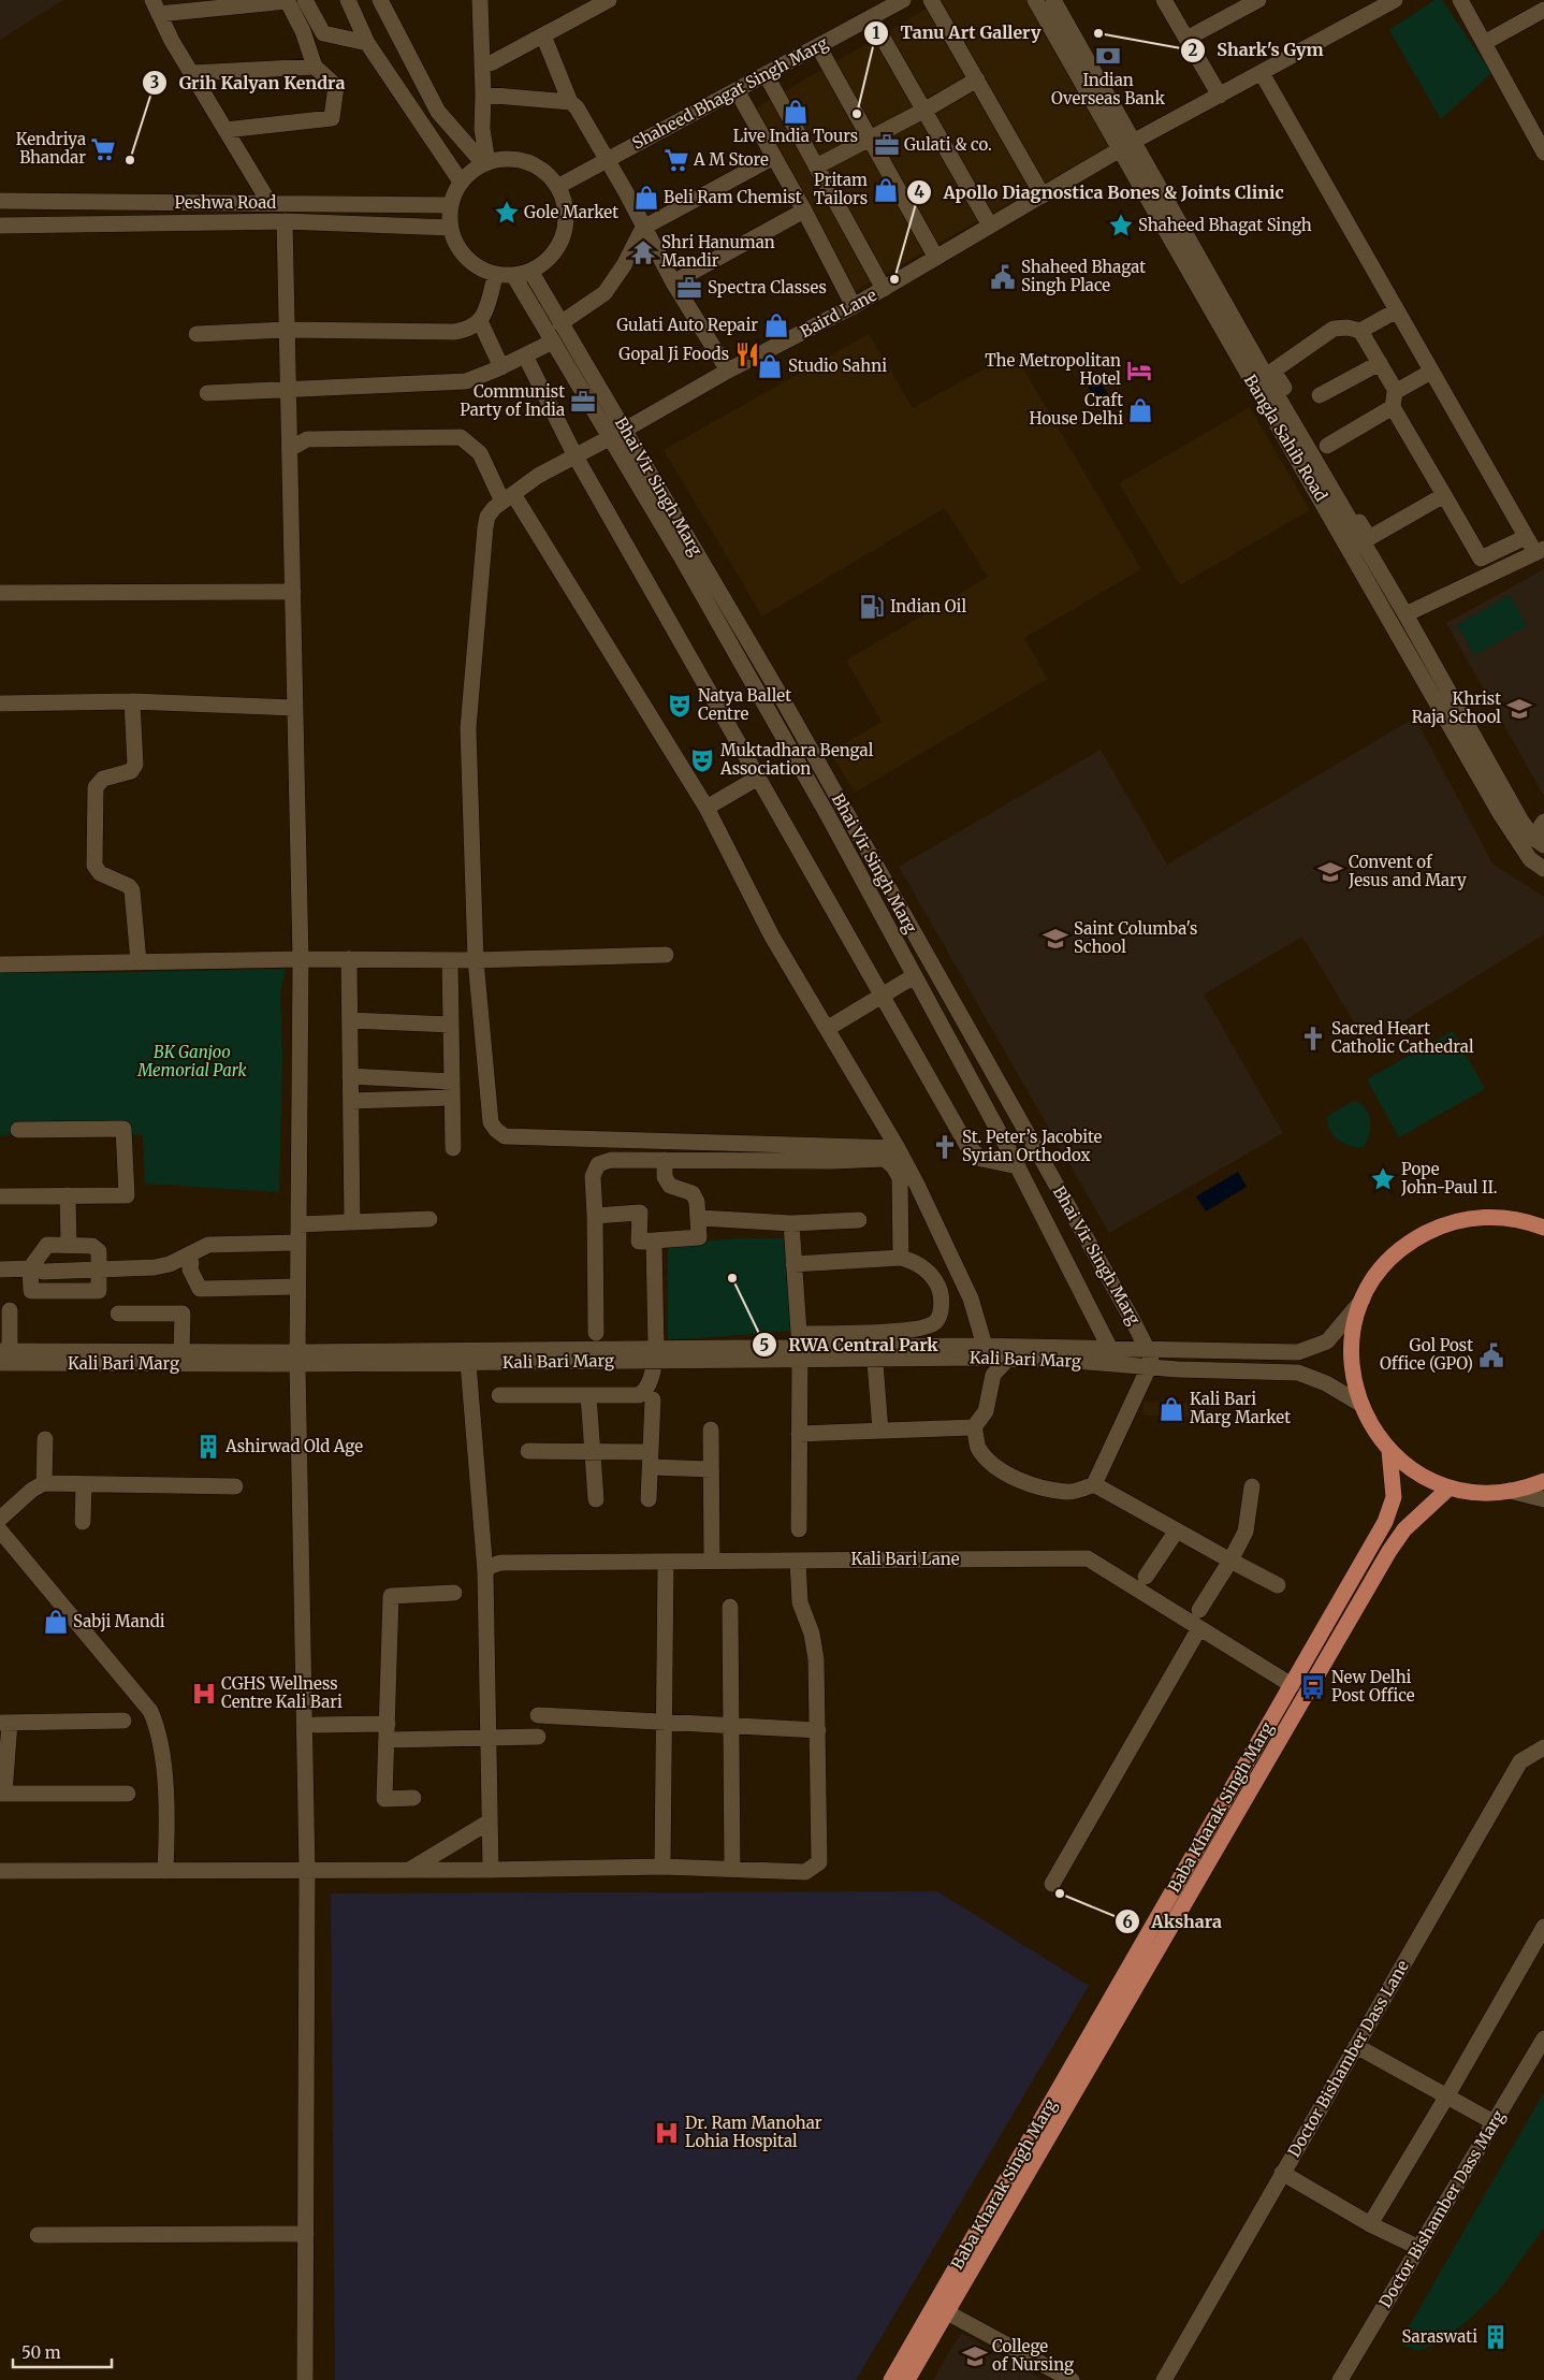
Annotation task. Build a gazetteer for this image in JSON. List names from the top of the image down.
{
  "streets": {
    "main road": ["Baba Kharak Singh Marg"],
    "street": [
      "Shaheed Bhagat Singh Marg",
      "Peshwa Road",
      "Baird Lane",
      "Bangla Sahib Road",
      "Bhai Vir Singh Marg",
      "Kali Bari Marg",
      "Kali Bari Lane",
      "Doctor Bishamber Dass Lane",
      "Doctor Bishamber Dass Marg"
    ]
  },
  "crossings": [
    ["Shaheed Bhagat Singh Marg", "Peshwa Road"],
    ["Shaheed Bhagat Singh Marg", "Bhai Vir Singh Marg"],
    ["Peshwa Road", "Bhai Vir Singh Marg"],
    ["Baird Lane", "Bangla Sahib Road"],
    ["Baird Lane", "Bhai Vir Singh Marg"],
    ["Bhai Vir Singh Marg", "Kali Bari Marg"],
    ["Kali Bari Lane", "Baba Kharak Singh Marg"]
  ],
  "parks": ["BK Ganjoo Memorial Park"],
  "places": {
    "other": [
      "Shark's Gym",
      "Tanu Art Gallery",
      "Grih Kalyan Kendra",
      "Apollo Diagnostica Bones & Joints Clinic",
      "RWA Central Park",
      "Akshara"
    ],
    "bank": ["Indian Overseas Bank"],
    "shop": [
      "Live India Tours",
      "Pritam Tailors",
      "Beli Ram Chemist",
      "Gulati Auto Repair",
      "Studio Sahni",
      "Craft House Delhi",
      "Kali Bari Marg Market",
      "Sabji Mandi"
    ],
    "office": ["Gulati & co.", "Spectra Classes", "Communist Party of India"],
    "supermarket": ["Kendriya Bhandar", "A M Store"],
    "place": ["Gole Market", "Shaheed Bhagat Singh", "Pope John-Paul II."],
    "temple": ["Shri Hanuman Mandir"],
    "public building": ["Shaheed Bhagat Singh Place", "Gol Post Office (GPO)"],
    "restaurant": ["Gopal Ji Foods"],
    "hotel": ["The Metropolitan Hotel"],
    "fuel station": ["Indian Oil"],
    "theatre": ["Natya Ballet Centre", "Muktadhara Bengal Association"],
    "school or university": [
      "Khrist Raja School",
      "Convent of Jesus and Mary",
      "Saint Columba's School",
      "College of Nursing"
    ],
    "church": ["Sacred Heart Catholic Cathedral", "St. Peter’s Jacobite Syrian Orthodox"],
    "building": ["Ashirwad Old Age", "Saraswati"],
    "bus stop": ["New Delhi Post Office"],
    "hospital": ["CGHS Wellness Centre Kali Bari", "Dr. Ram Manohar Lohia Hospital"]
  },
  "scale_bar": "50 m"
}
